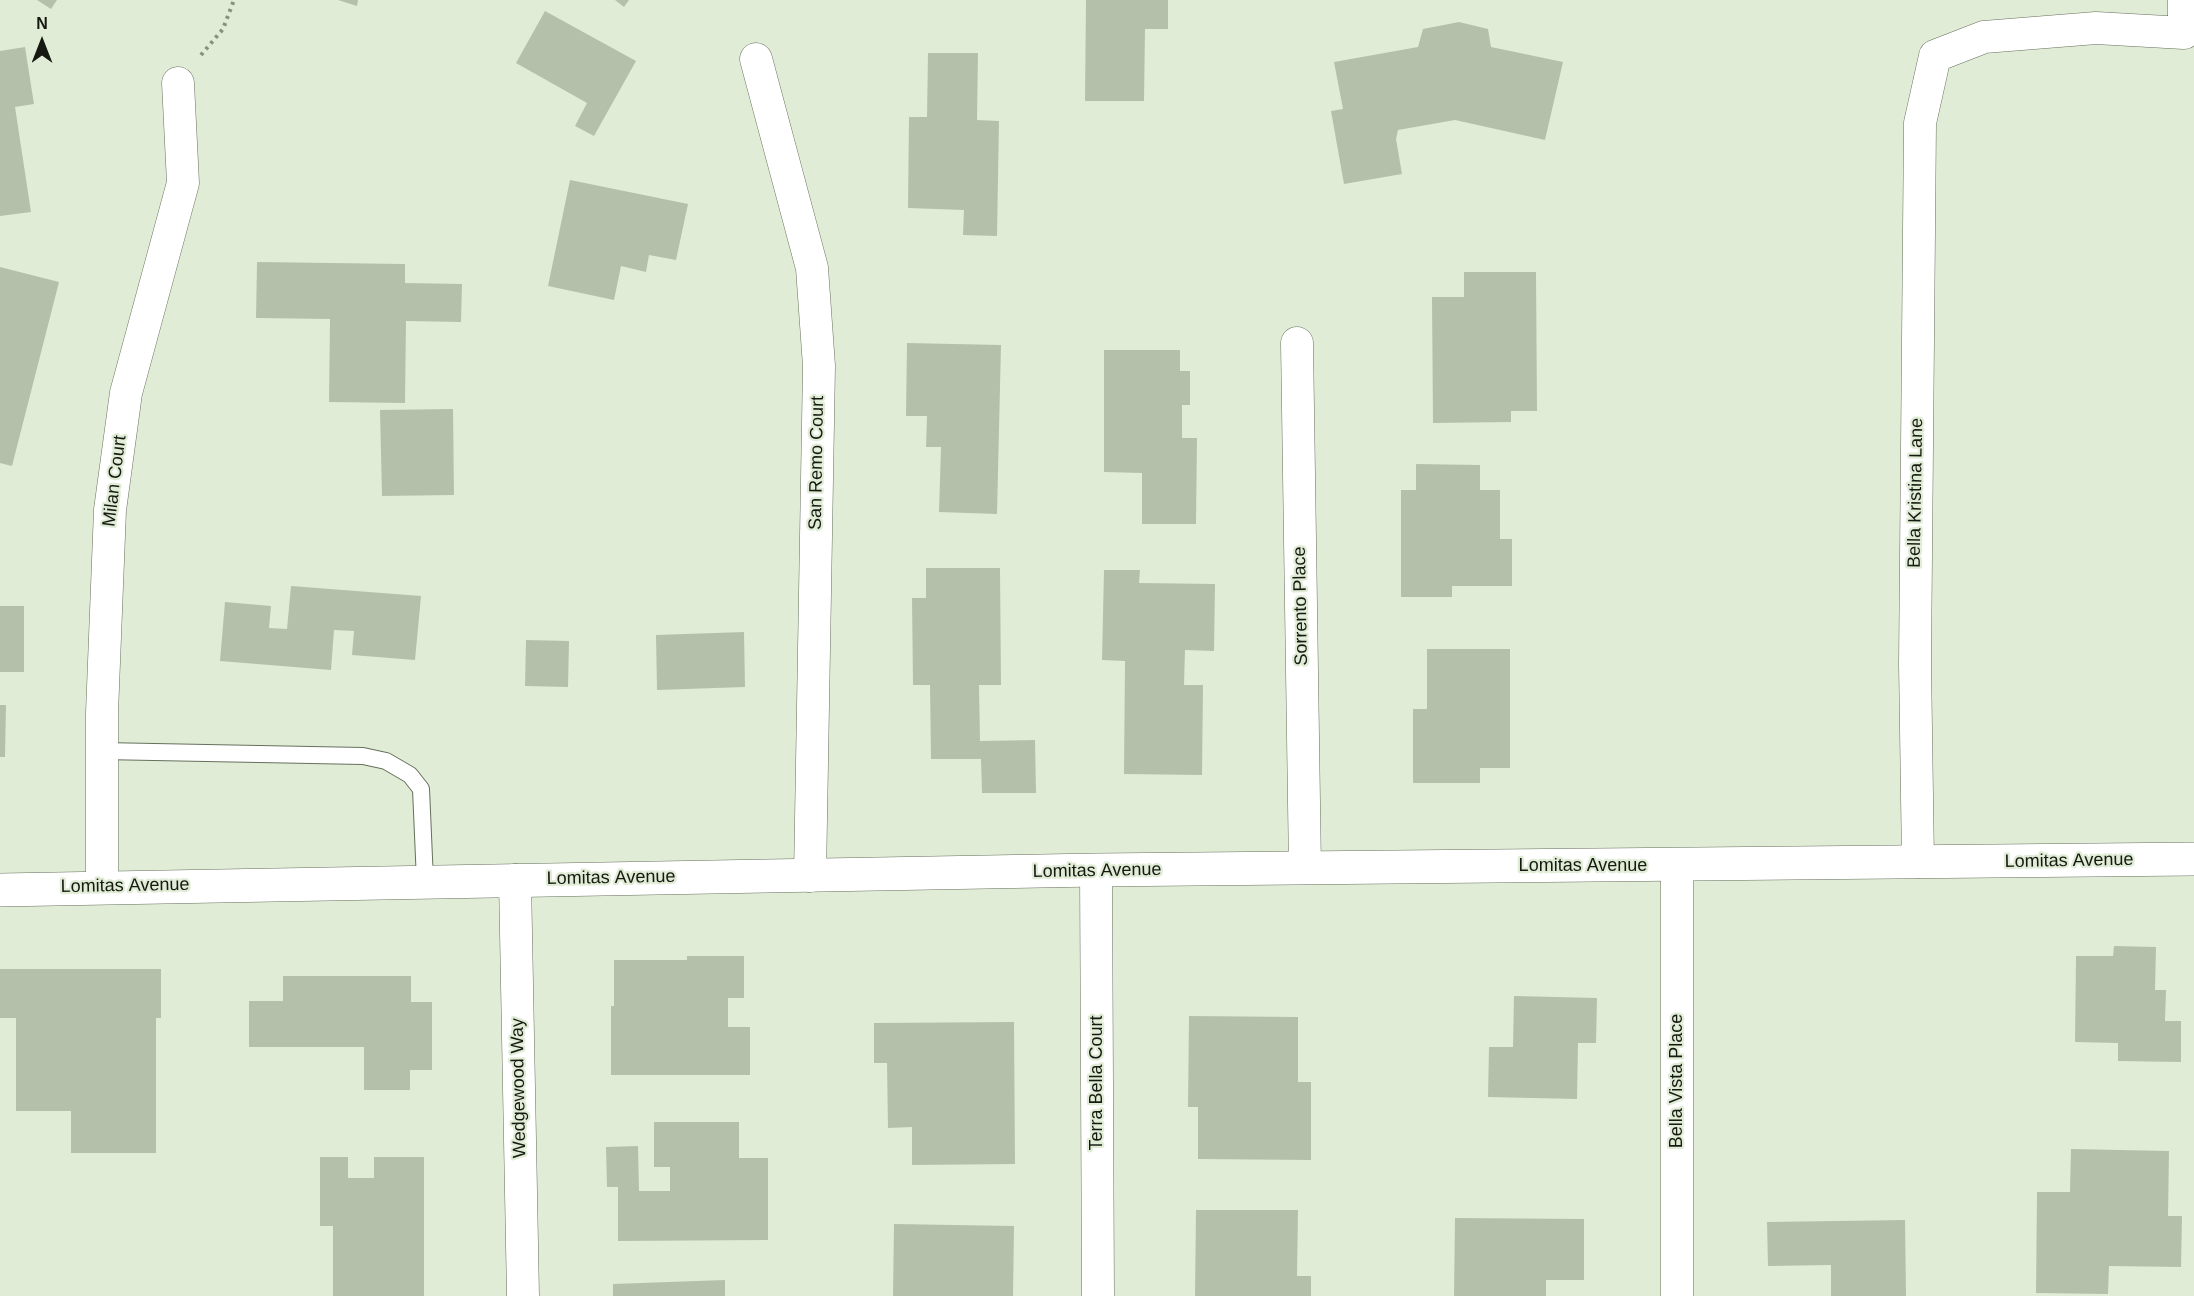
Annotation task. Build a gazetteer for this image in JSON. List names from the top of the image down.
{
  "streets": {
    "street": [
      "San Remo Court",
      "Milan Court",
      "Bella Kristina Lane",
      "Sorrento Place",
      "Lomitas Avenue",
      "Bella Vista Place",
      "Terra Bella Court",
      "Wedgewood Way"
    ]
  },
  "crossings": [
    ["San Remo Court", "Lomitas Avenue"],
    ["Milan Court", "Lomitas Avenue"],
    ["Bella Kristina Lane", "Lomitas Avenue"],
    ["Sorrento Place", "Lomitas Avenue"],
    ["Lomitas Avenue", "Bella Vista Place"],
    ["Lomitas Avenue", "Terra Bella Court"],
    ["Lomitas Avenue", "Wedgewood Way"]
  ],
  "north": "top"
}
